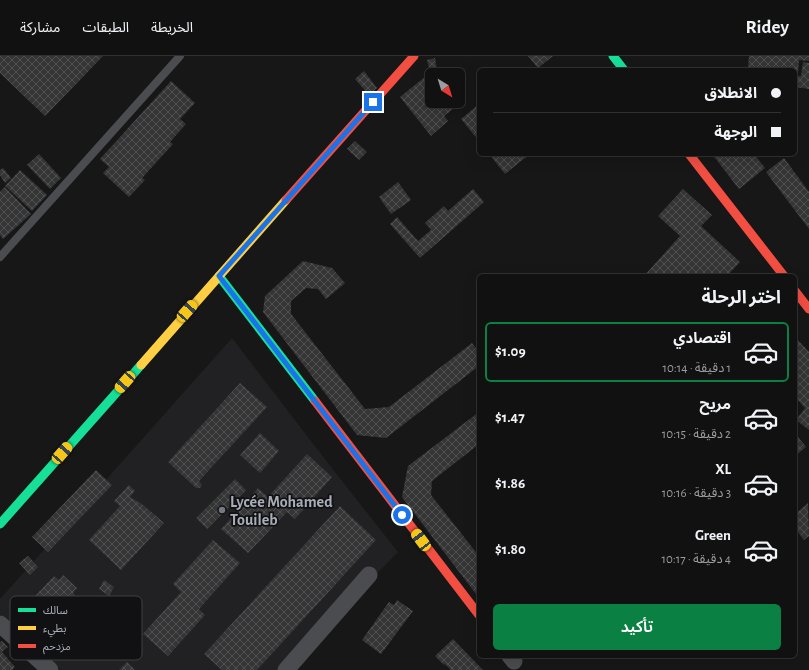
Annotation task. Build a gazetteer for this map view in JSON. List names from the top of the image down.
{
  "places": ["Lycée Mohamed Touileb"],
  "legend": ["سالك", "بطيء", "مزدحم"],
  "north": "bottom right",
  "page": {
    "header": "Ridey",
    "nav": ["الخريطة", "الطبقات", "مشاركة"],
    "banner": ["الانطلاق", "الوجهة"],
    "heading": "اختر الرحلة",
    "list": [
      {
        "name": "اقتصادي",
        "note": "1 دقيقة · 10:14",
        "value": "$1.09"
      },
      {
        "name": "مريح",
        "note": "2 دقيقة · 10:15",
        "value": "$1.47"
      },
      {
        "name": "XL",
        "note": "3 دقيقة · 10:16",
        "value": "$1.86"
      },
      {
        "name": "Green",
        "note": "4 دقيقة · 10:17",
        "value": "$1.80"
      }
    ],
    "buttons": "تأكيد"
  }
}
